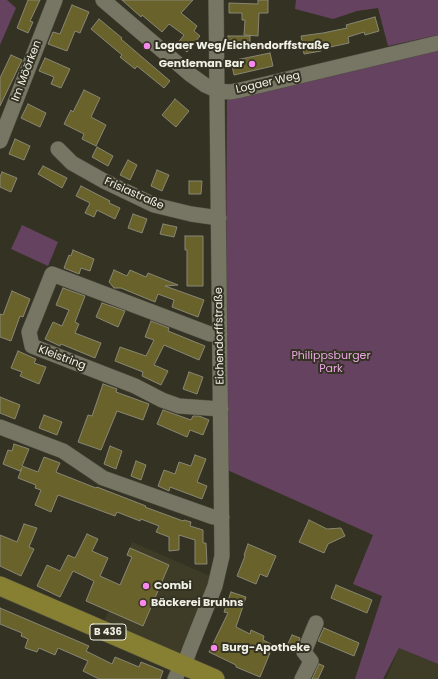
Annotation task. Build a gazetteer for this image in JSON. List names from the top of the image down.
{
  "streets": {
    "main road": ["B 436"],
    "street": [
      "Im Möörken",
      "Logaer Weg",
      "Frisiastraße",
      "Eichendorffstraße",
      "Kleistring"
    ]
  },
  "crossings": [
    ["Logaer Weg", "Eichendorffstraße"],
    ["Frisiastraße", "Eichendorffstraße"],
    ["Eichendorffstraße", "Kleistring"],
    ["Eichendorffstraße", "B 436"]
  ],
  "parks": ["Philippsburger Park"],
  "places": [
    "Logaer Weg/Eichendorffstraße",
    "Gentleman Bar",
    "Combi",
    "Bäckerei Bruhns",
    "Burg-Apotheke"
  ]
}
